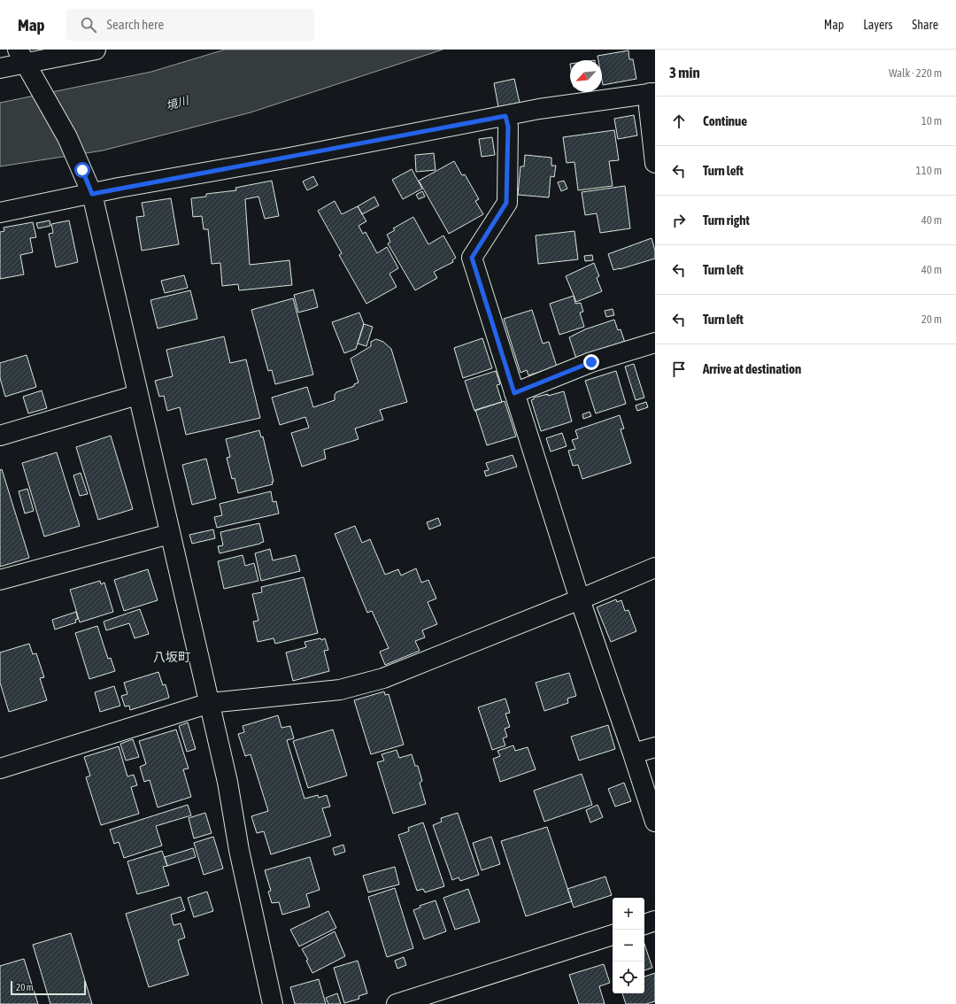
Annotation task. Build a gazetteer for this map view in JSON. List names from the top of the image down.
{
  "districts": ["八坂町"],
  "water": ["境川"],
  "scale_bar": "20 m",
  "north": "bottom left",
  "page": {
    "header": "Map",
    "search": "Search here",
    "nav": ["Map", "Layers", "Share"],
    "heading": ["3 min", "Walk · 220 m"],
    "list": [
      ["Continue", "10 m"],
      ["Turn left", "110 m"],
      ["Turn right", "40 m"],
      ["Turn left", "40 m"],
      ["Turn left", "20 m"],
      "Arrive at destination"
    ],
    "map_buttons": ["+", "−"],
    "scale": "20 m"
  }
}
